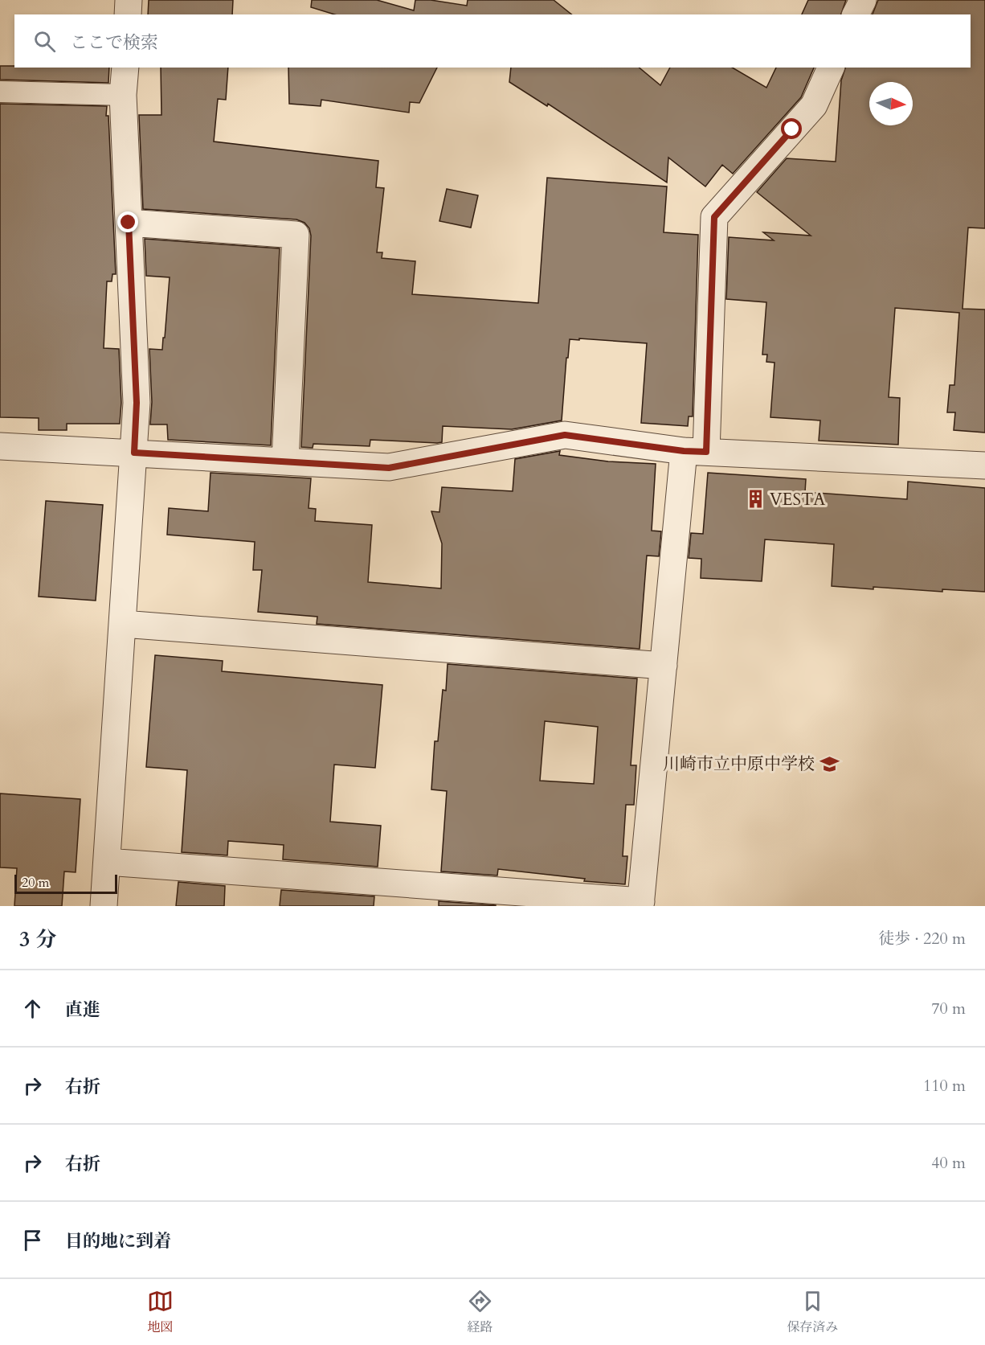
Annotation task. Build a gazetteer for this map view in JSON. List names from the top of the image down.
{
  "places": {
    "building": ["VESTA"],
    "school or university": ["川崎市立中原中学校"]
  },
  "scale_bar": "20 m",
  "north": "right",
  "page": {
    "search": "ここで検索",
    "scale": "20 m",
    "heading": ["3 分", "徒歩 · 220 m"],
    "list": [
      ["直進", "70 m"],
      ["右折", "110 m"],
      ["右折", "40 m"],
      "目的地に到着"
    ],
    "nav": ["地図", "経路", "保存済み"]
  }
}
